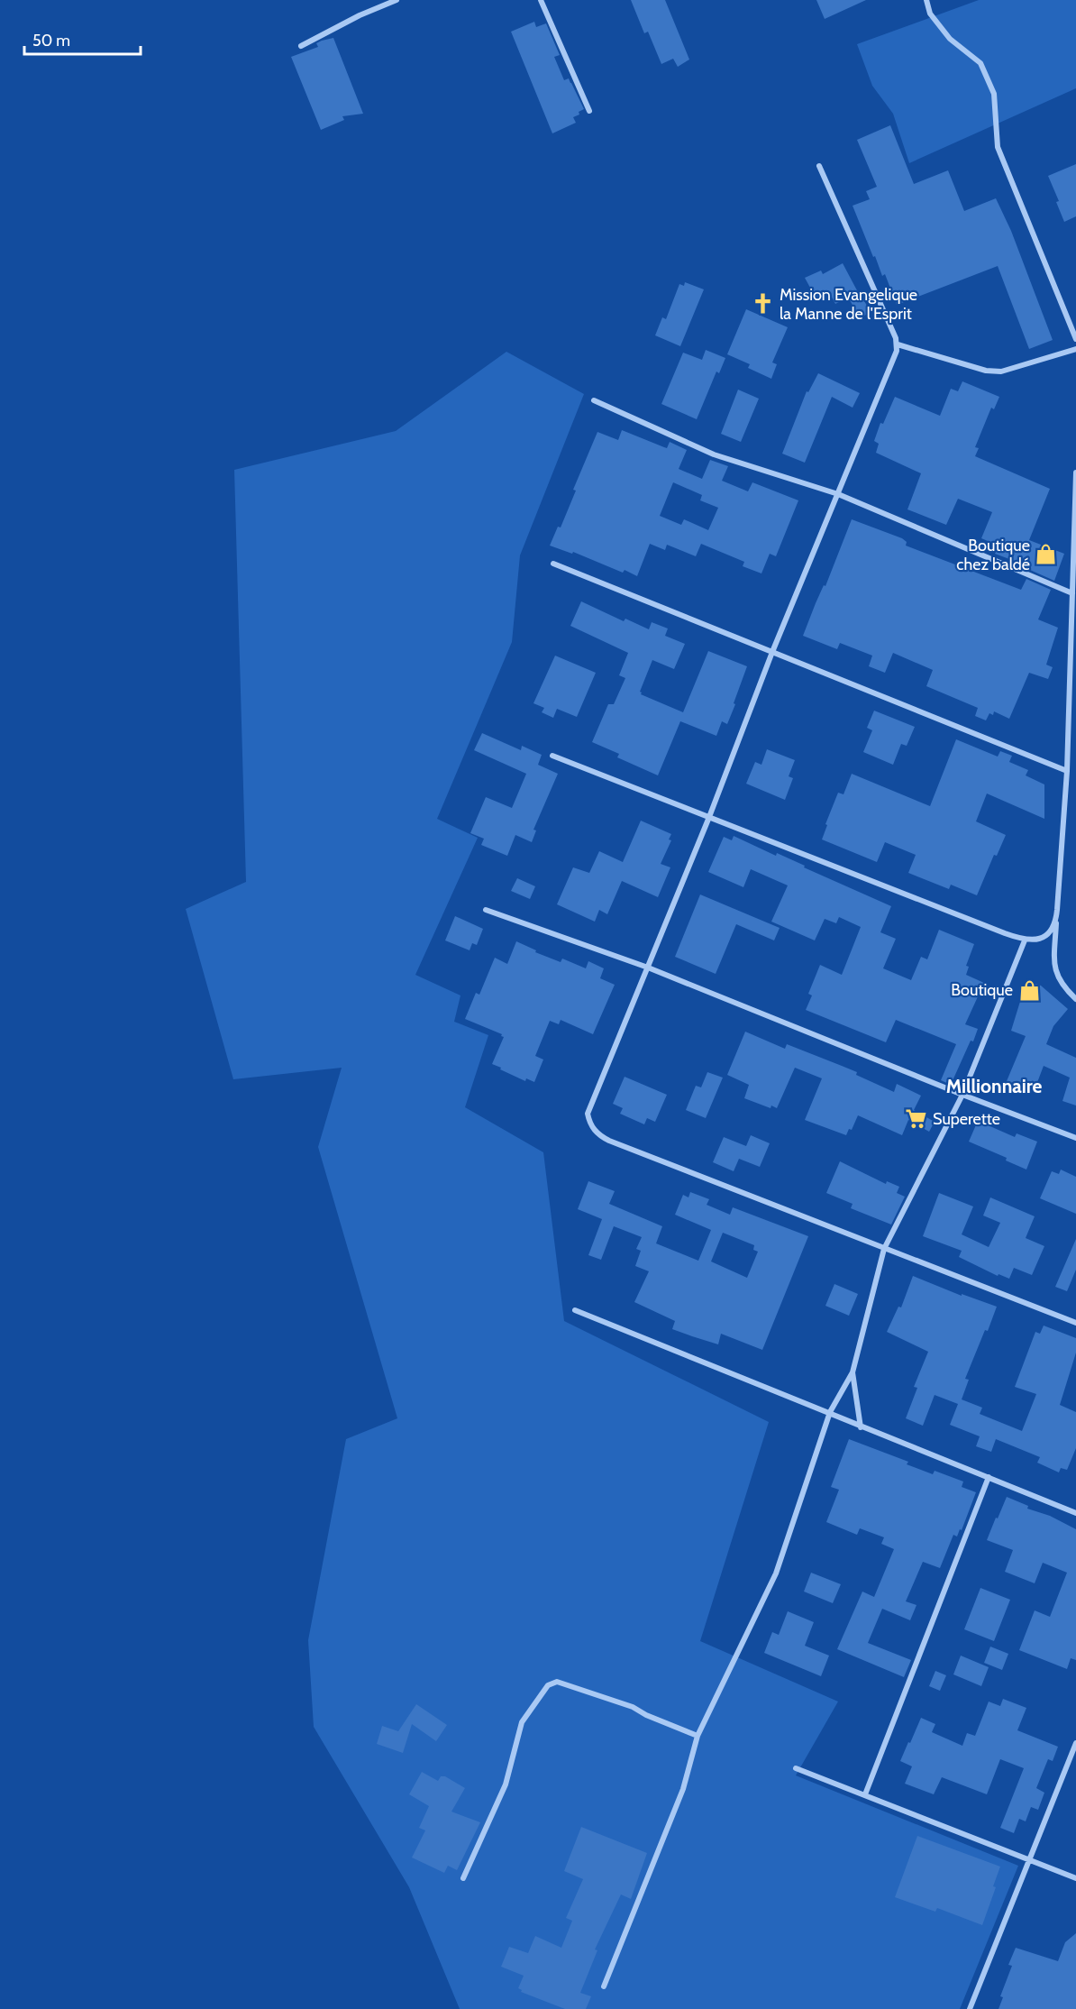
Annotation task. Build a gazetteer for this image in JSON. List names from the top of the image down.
{
  "districts": ["Millionnaire"],
  "places": {
    "church": ["Mission Evangelique la Manne de l'Esprit"],
    "shop": ["Boutique chez baldé", "Boutique"],
    "supermarket": ["Superette"]
  },
  "scale_bar": "50 m"
}
